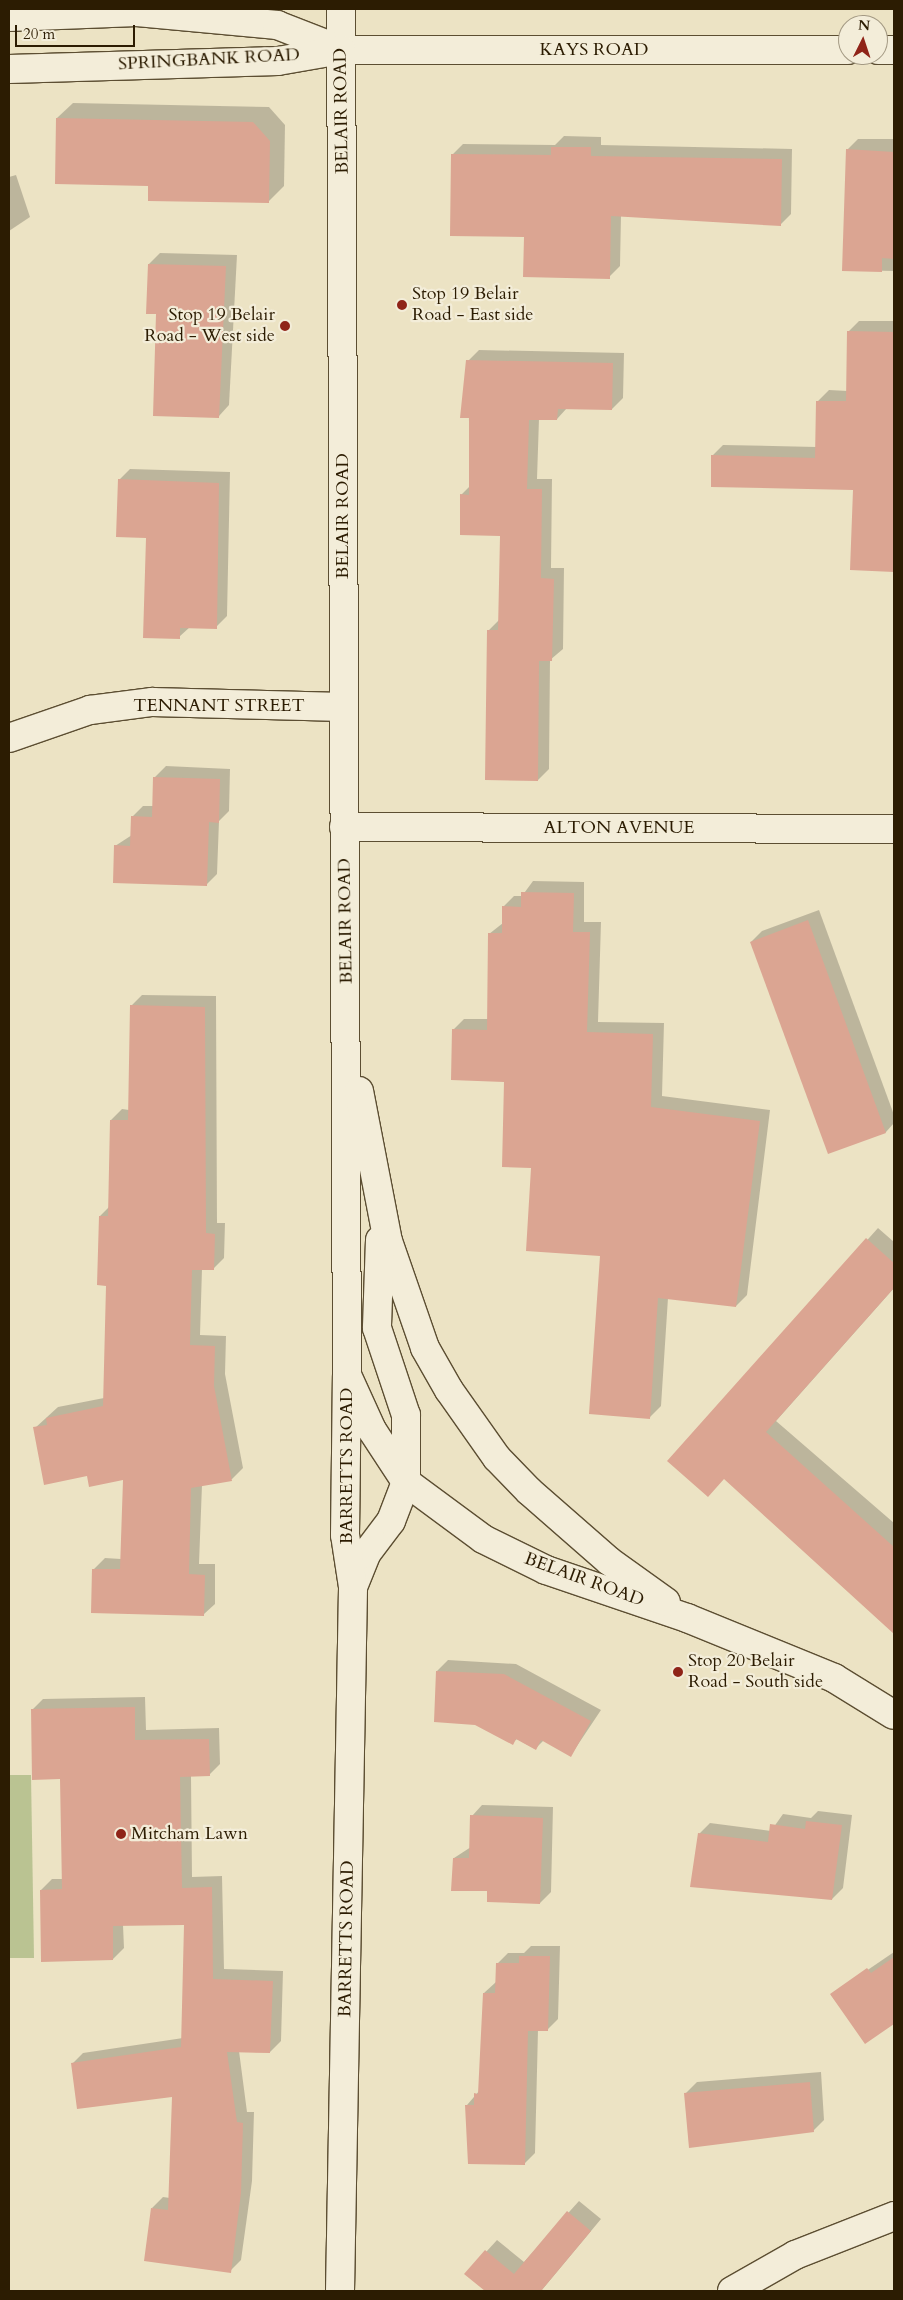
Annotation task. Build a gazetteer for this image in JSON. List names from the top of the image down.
{
  "streets": {
    "main road": [
      "KAYS ROAD",
      "SPRINGBANK ROAD",
      "BELAIR ROAD",
      "TENNANT STREET",
      "ALTON AVENUE",
      "BARRETTS ROAD"
    ]
  },
  "crossings": [
    ["KAYS ROAD", "SPRINGBANK ROAD"],
    ["KAYS ROAD", "BELAIR ROAD"],
    ["SPRINGBANK ROAD", "BELAIR ROAD"],
    ["BELAIR ROAD", "TENNANT STREET"],
    ["BELAIR ROAD", "ALTON AVENUE"],
    ["BELAIR ROAD", "BARRETTS ROAD"]
  ],
  "places": [
    "Stop 19 Belair Road - East side",
    "Stop 19 Belair Road - West side",
    "Stop 20 Belair Road - South side",
    "Mitcham Lawn"
  ],
  "scale_bar": "20 m",
  "north": "top"
}
